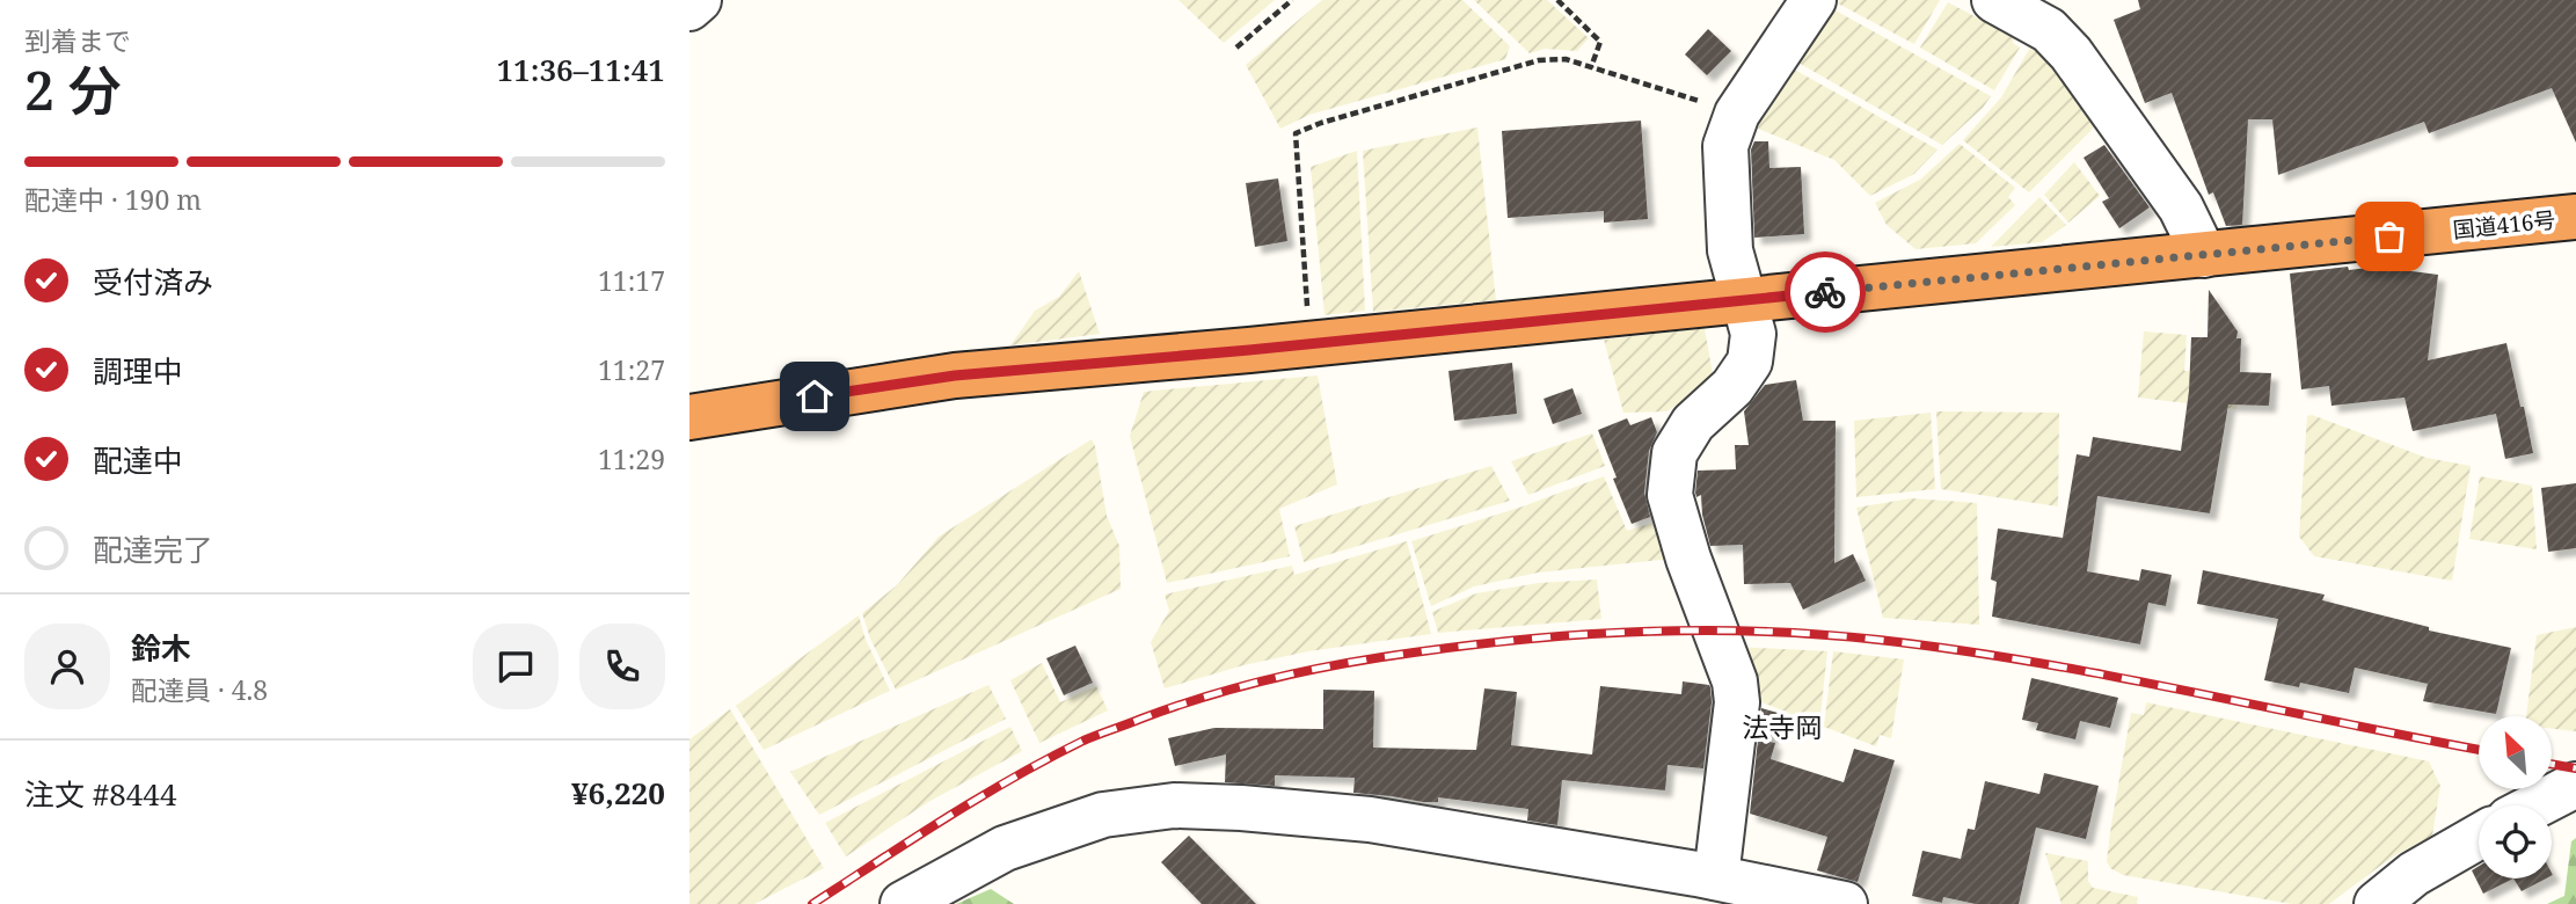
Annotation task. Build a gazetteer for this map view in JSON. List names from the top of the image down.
{
  "streets": {
    "highway": ["国道416号"]
  },
  "districts": ["法寺岡"],
  "north": "top left",
  "page": {
    "heading": ["2 分", "到着まで", "11:36–11:41"],
    "panel": [
      "鈴木",
      "配達員 · 4.8",
      "注文 #8444",
      "¥6,220"
    ],
    "bar": "配達中 · 190 m",
    "list": [
      ["受付済み", "11:17"],
      ["調理中", "11:27"],
      ["配達中", "11:29"],
      "配達完了"
    ]
  }
}
